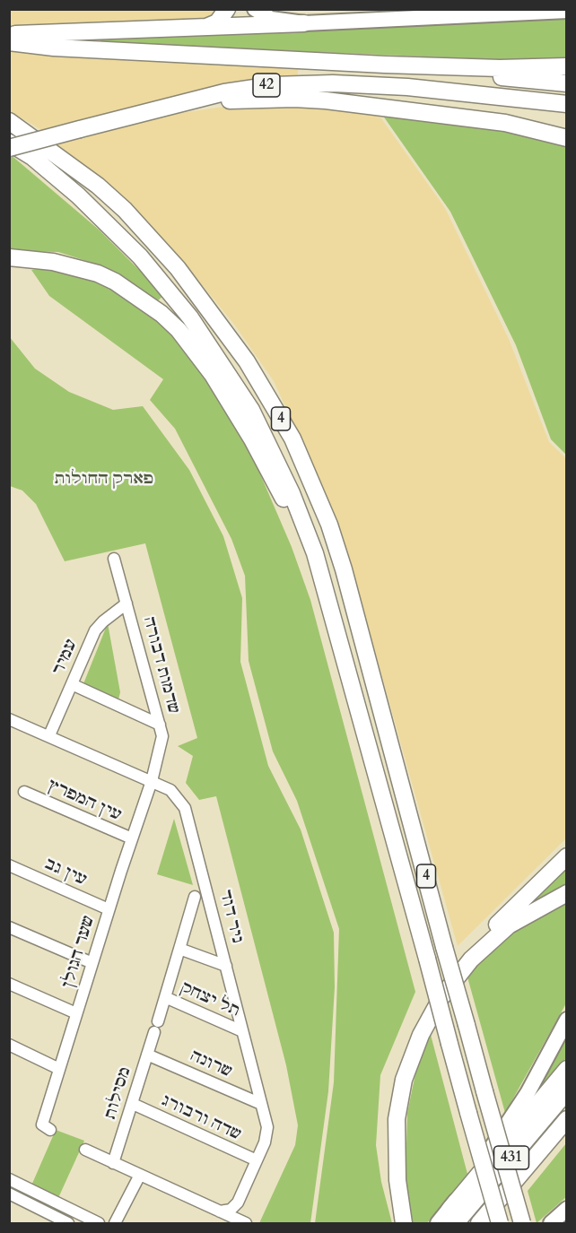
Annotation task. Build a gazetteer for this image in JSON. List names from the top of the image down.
{
  "streets": {
    "highway": ["42", "4", "431"],
    "street": [
      "עמיר",
      "שדמות דבורה",
      "עין המפרץ",
      "עין גב",
      "ניר דוד",
      "שער הגולן",
      "תל יצחק",
      "שרונה",
      "מסילות",
      "שדה ורבורג"
    ]
  },
  "crossings": [
    ["עמיר", "שדמות דבורה"],
    ["עמיר", "ניר דוד"],
    ["שדמות דבורה", "ניר דוד"],
    ["שדמות דבורה", "שער הגולן"],
    ["עין המפרץ", "שער הגולן"],
    ["עין גב", "שער הגולן"],
    ["ניר דוד", "שער הגולן"],
    ["ניר דוד", "תל יצחק"],
    ["ניר דוד", "שרונה"],
    ["ניר דוד", "שדה ורבורג"],
    ["תל יצחק", "מסילות"],
    ["שרונה", "מסילות"],
    ["מסילות", "שדה ורבורג"]
  ],
  "parks": ["פארק החולות"]
}
